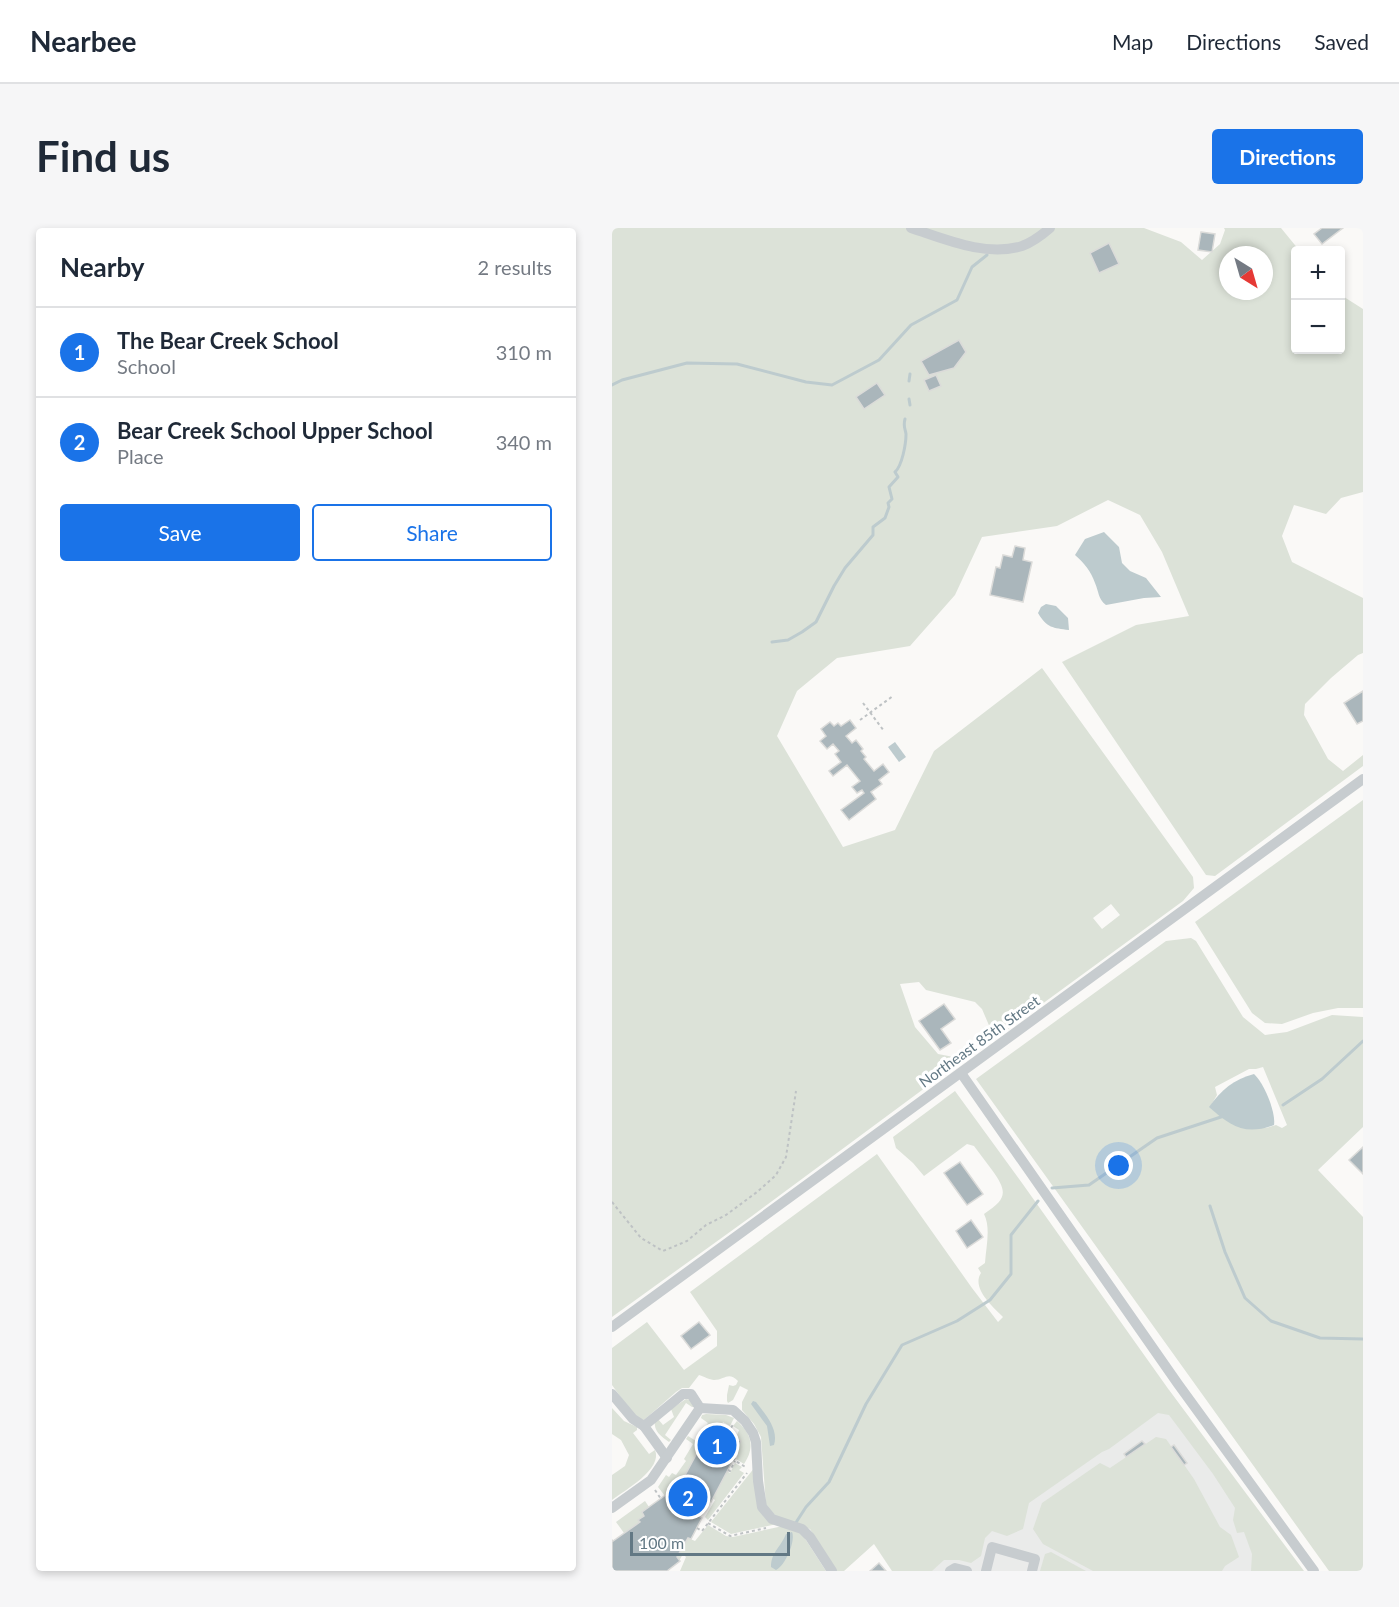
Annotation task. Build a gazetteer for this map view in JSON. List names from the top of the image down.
{
  "streets": {
    "street": ["Northeast 85th Street"]
  },
  "scale_bar": "100 m",
  "north": "bottom right",
  "page": {
    "header": "Nearbee",
    "nav": ["Map", "Directions", "Saved"],
    "buttons": [
      "Directions",
      ["Save", "Share"]
    ],
    "title": "Find us",
    "heading": ["Nearby", "2 results"],
    "map_buttons": ["+", "−"],
    "list": [
      {
        "mark": "1",
        "name": "The Bear Creek School",
        "note": "School",
        "value": "310 m"
      },
      {
        "mark": "2",
        "name": "Bear Creek School Upper School",
        "note": "Place",
        "value": "340 m"
      }
    ],
    "pins": ["1", "2"],
    "scale": "100 m"
  }
}
